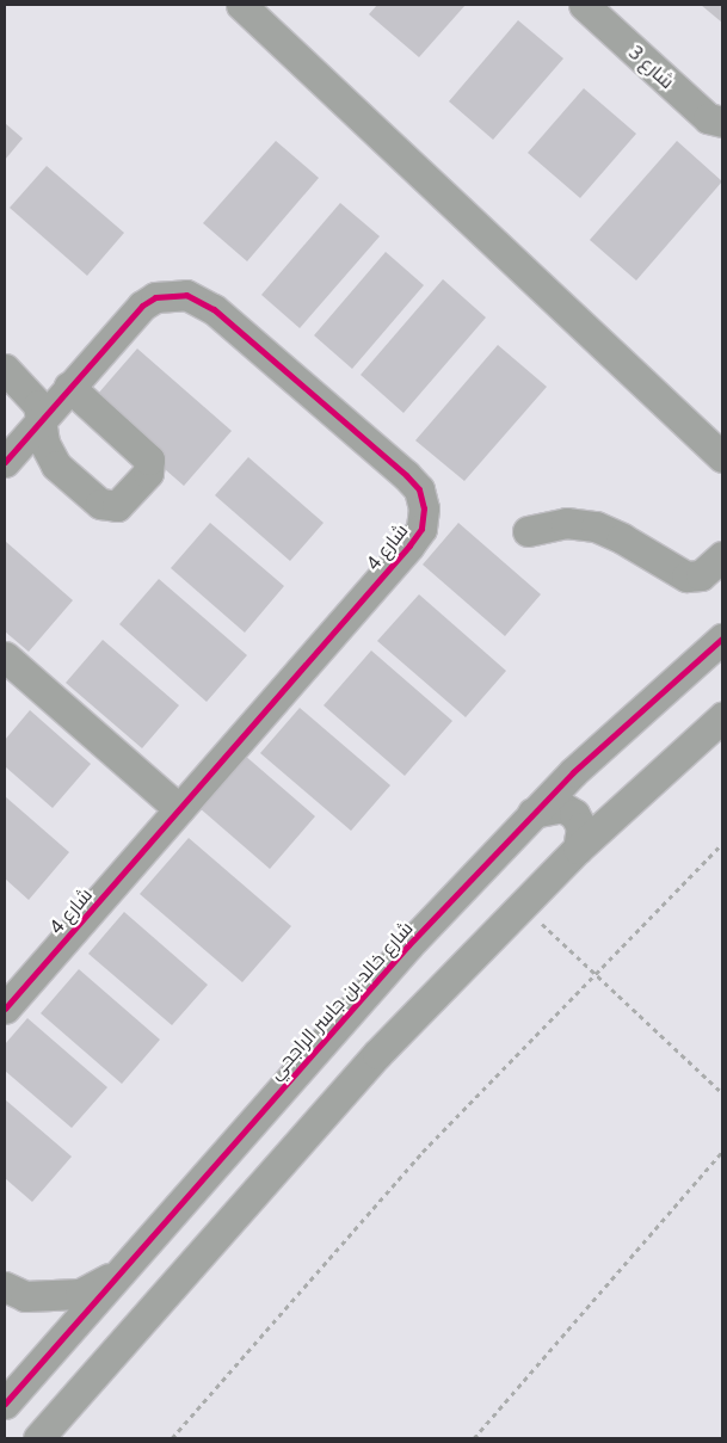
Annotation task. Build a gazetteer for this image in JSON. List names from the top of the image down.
{
  "streets": {
    "street": ["شارع 3", "شارع 4", "شارع خالد بن جاسر الراجحي"]
  }
}
